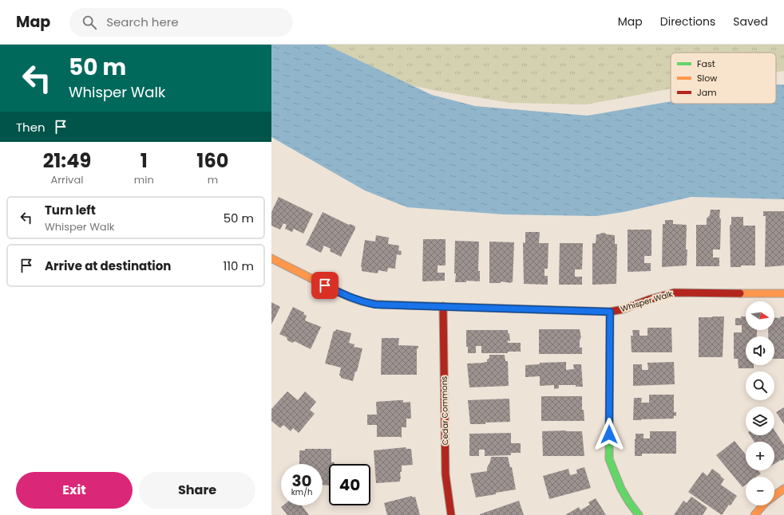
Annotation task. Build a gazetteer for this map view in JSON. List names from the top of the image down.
{
  "streets": {
    "street": ["Whisper Walk", "Cedar Commons"]
  },
  "crossings": [
    ["Whisper Walk", "Cedar Commons"]
  ],
  "legend": ["Fast", "Slow", "Jam"],
  "north": "right",
  "page": {
    "header": "Map",
    "search": "Search here",
    "nav": ["Map", "Directions", "Saved"],
    "turn": ["50 m", "Whisper Walk"],
    "then": "Then",
    "eta": [
      "21:49",
      "Arrival",
      "1",
      "min",
      "160",
      "m"
    ],
    "list": [
      {
        "name": "Turn left",
        "note": "Whisper Walk",
        "value": "50 m"
      },
      {
        "name": "Arrive at destination",
        "value": "110 m"
      }
    ],
    "map_buttons": ["+", "−"],
    "speed": "30 km/h",
    "limit": "40",
    "buttons": ["Exit", "Share"]
  }
}
